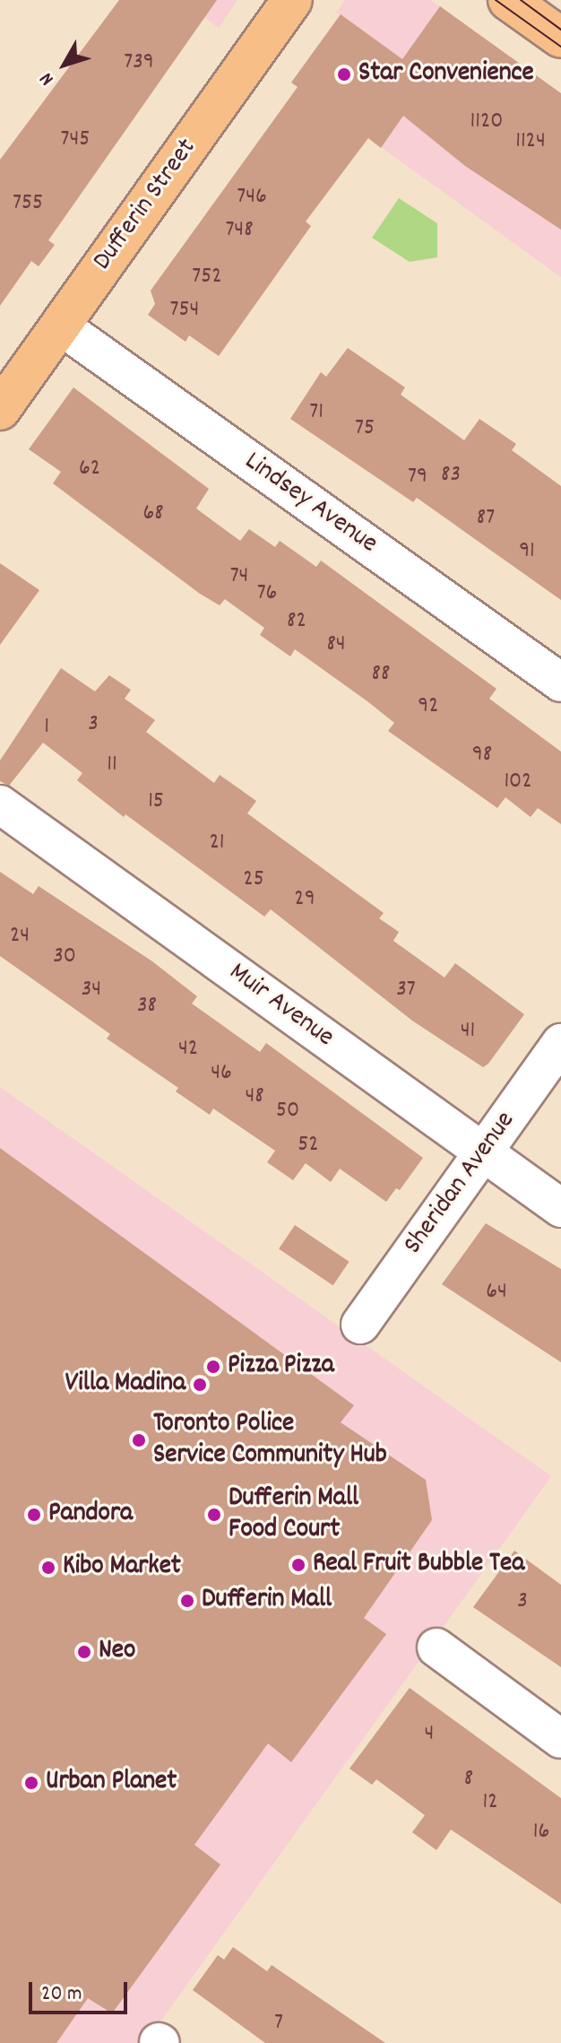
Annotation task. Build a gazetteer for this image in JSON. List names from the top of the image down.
{
  "streets": {
    "main road": ["Dufferin Street"],
    "street": ["Lindsey Avenue", "Muir Avenue", "Sheridan Avenue"]
  },
  "crossings": [
    ["Dufferin Street", "Lindsey Avenue"],
    ["Muir Avenue", "Sheridan Avenue"]
  ],
  "places": [
    "Star Convenience",
    "Pizza Pizza",
    "Villa Madina",
    "Toronto Police Service Community Hub",
    "Pandora",
    "Dufferin Mall Food Court",
    "Real Fruit Bubble Tea",
    "Kibo Market",
    "Dufferin Mall",
    "Neo",
    "Urban Planet"
  ],
  "house_numbers": [
    "739",
    "1120",
    "745",
    "1124",
    "746",
    "755",
    "748",
    "752",
    "754",
    "71",
    "75",
    "62",
    "83",
    "79",
    "68",
    "87",
    "91",
    "74",
    "76",
    "82",
    "84",
    "88",
    "92",
    "3",
    "1",
    "98",
    "11",
    "102",
    "15",
    "21",
    "25",
    "29",
    "24",
    "30",
    "34",
    "37",
    "38",
    "41",
    "42",
    "46",
    "48",
    "50",
    "52",
    "64",
    "3",
    "4",
    "8",
    "12",
    "16",
    "7"
  ],
  "scale_bar": "20 m",
  "north": "bottom left"
}
